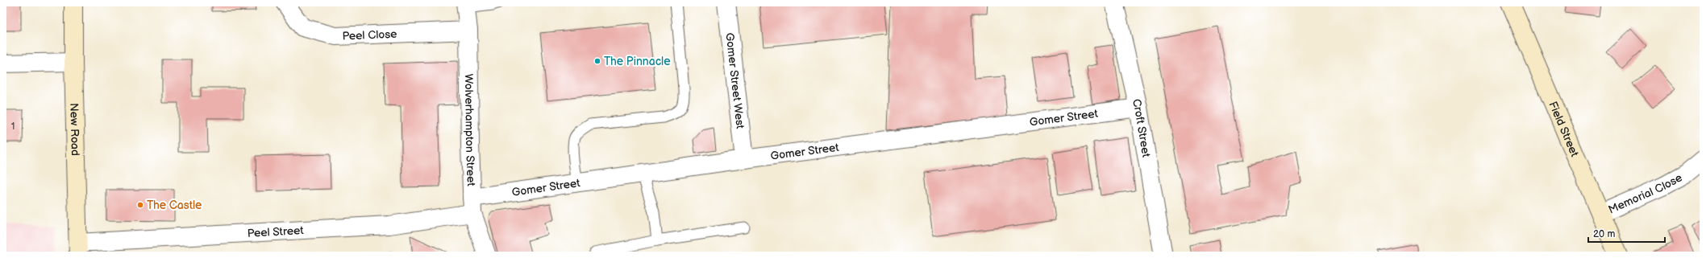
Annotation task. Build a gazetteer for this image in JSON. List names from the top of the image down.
{
  "streets": {
    "main road": ["Field Street", "New Road"],
    "street": [
      "Peel Close",
      "Gomer Street West",
      "Gomer Street",
      "Croft Street",
      "Wolverhampton Street",
      "Memorial Close",
      "Peel Street"
    ]
  },
  "crossings": [
    ["Peel Close", "Wolverhampton Street"],
    ["Gomer Street West", "Gomer Street"],
    ["Gomer Street", "Croft Street"],
    ["Gomer Street", "Wolverhampton Street"],
    ["Gomer Street", "Peel Street"],
    ["Field Street", "Memorial Close"],
    ["New Road", "Peel Street"],
    ["Wolverhampton Street", "Peel Street"]
  ],
  "places": ["The Pinnacle", "The Castle"],
  "house_numbers": ["1"],
  "scale_bar": "20 m"
}
